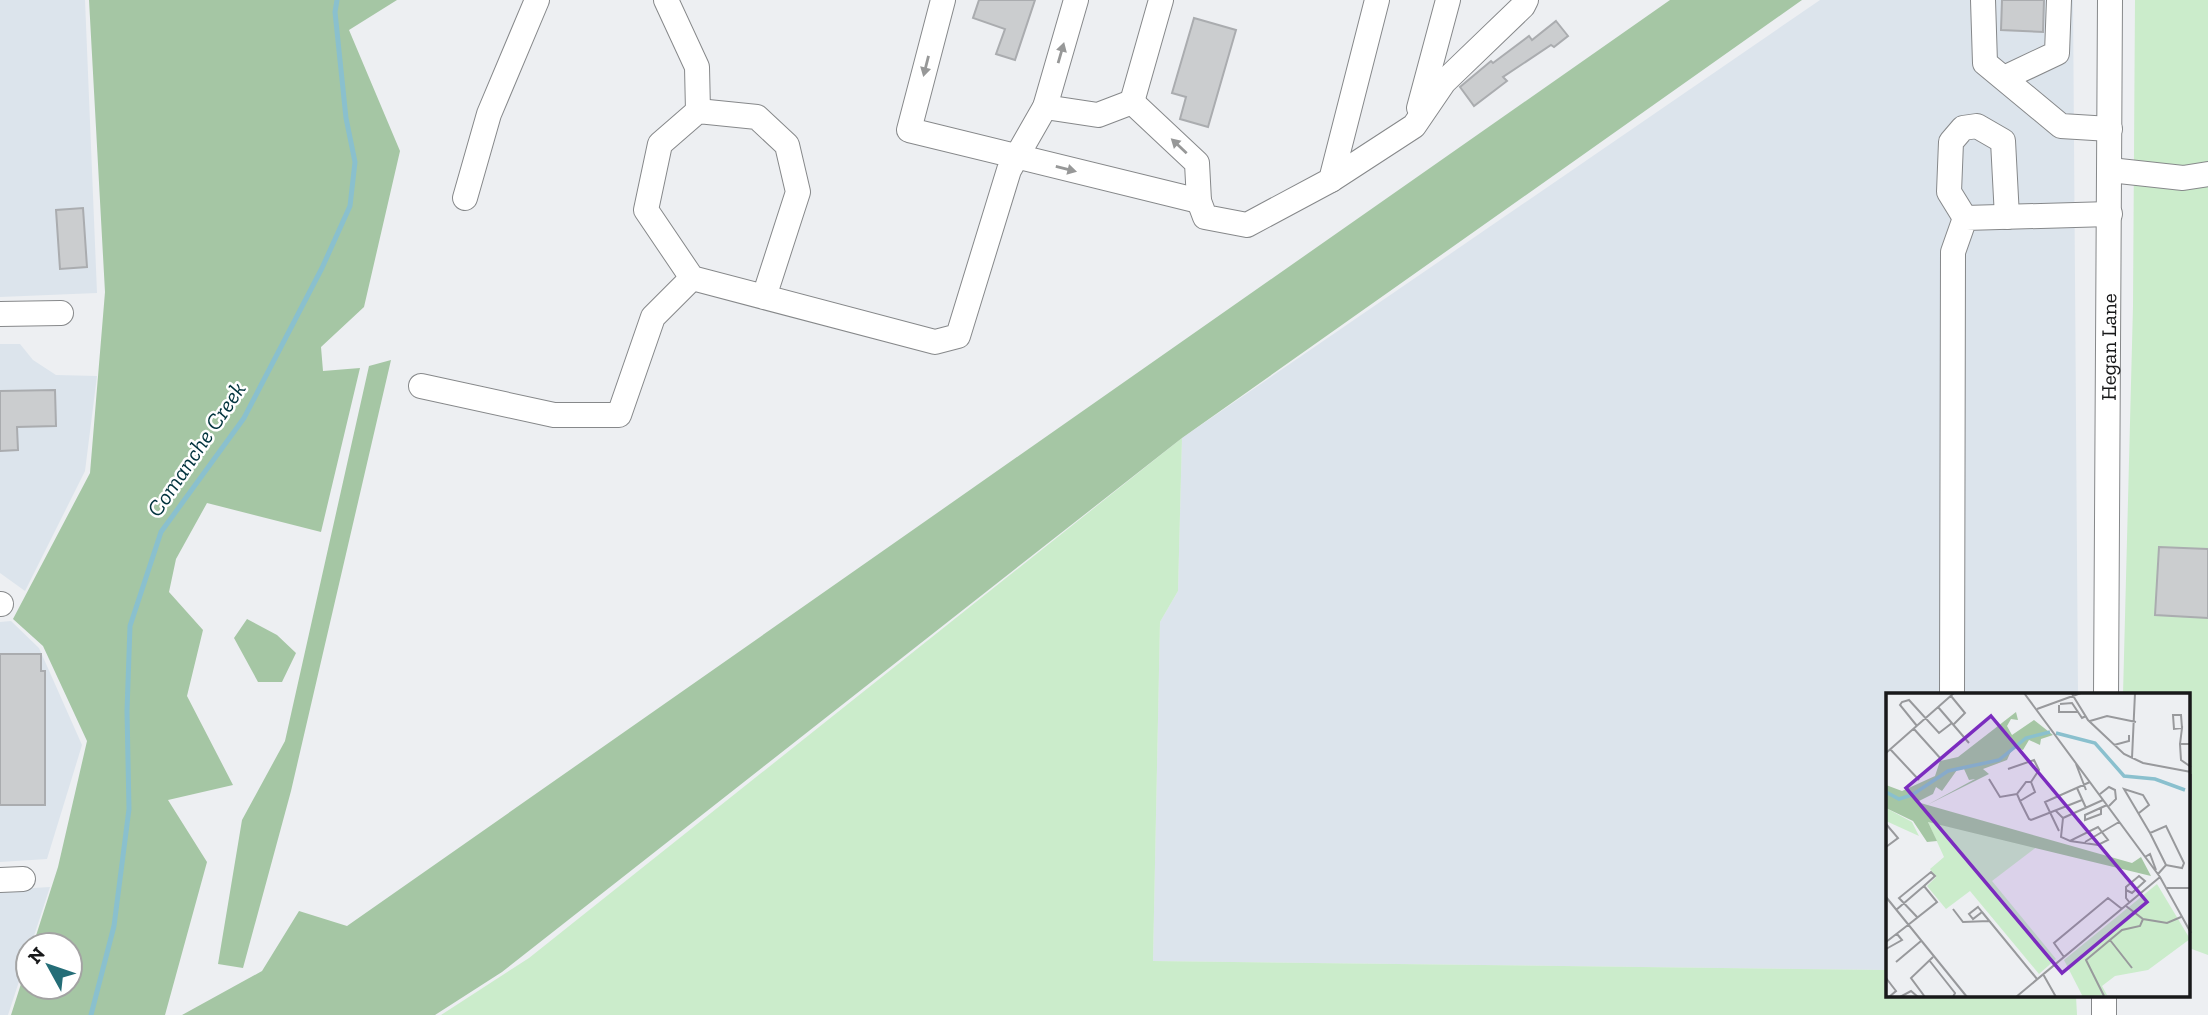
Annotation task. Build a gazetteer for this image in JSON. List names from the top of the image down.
{
  "streets": {
    "street": ["Hegan Lane"]
  },
  "water": ["Comanche Creek"],
  "north": "top left"
}
